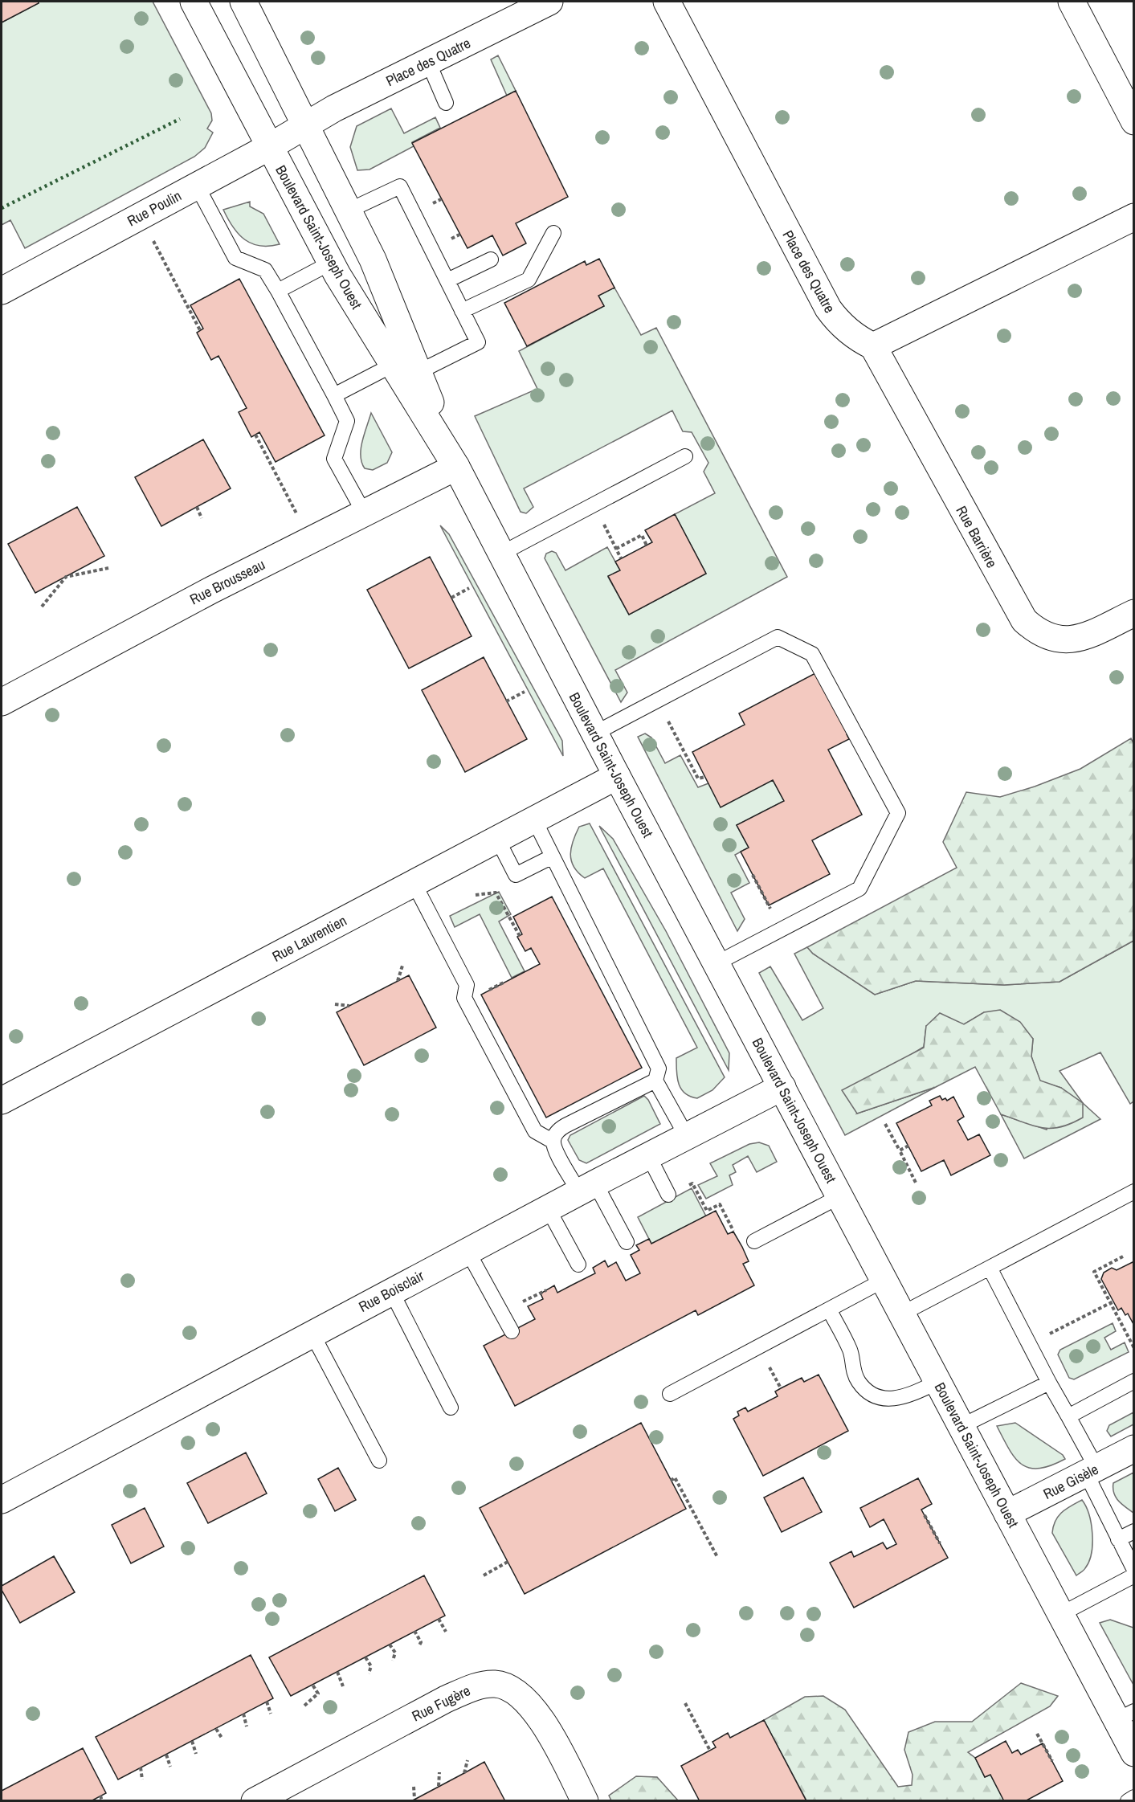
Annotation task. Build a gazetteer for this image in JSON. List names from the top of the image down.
{
  "streets": {
    "street": [
      "Place des Quatre",
      "Rue Poulin",
      "Boulevard Saint-Joseph Ouest",
      "Rue Barrière",
      "Rue Brousseau",
      "Rue Laurentien",
      "Rue Boisclair",
      "Rue Gisèle",
      "Rue Fugère"
    ]
  },
  "crossings": [
    ["Place des Quatre", "Rue Poulin"],
    ["Place des Quatre", "Boulevard Saint-Joseph Ouest"],
    ["Place des Quatre", "Rue Barrière"],
    ["Rue Poulin", "Boulevard Saint-Joseph Ouest"],
    ["Boulevard Saint-Joseph Ouest", "Rue Brousseau"],
    ["Boulevard Saint-Joseph Ouest", "Rue Laurentien"],
    ["Boulevard Saint-Joseph Ouest", "Rue Boisclair"],
    ["Boulevard Saint-Joseph Ouest", "Rue Gisèle"]
  ]
}
